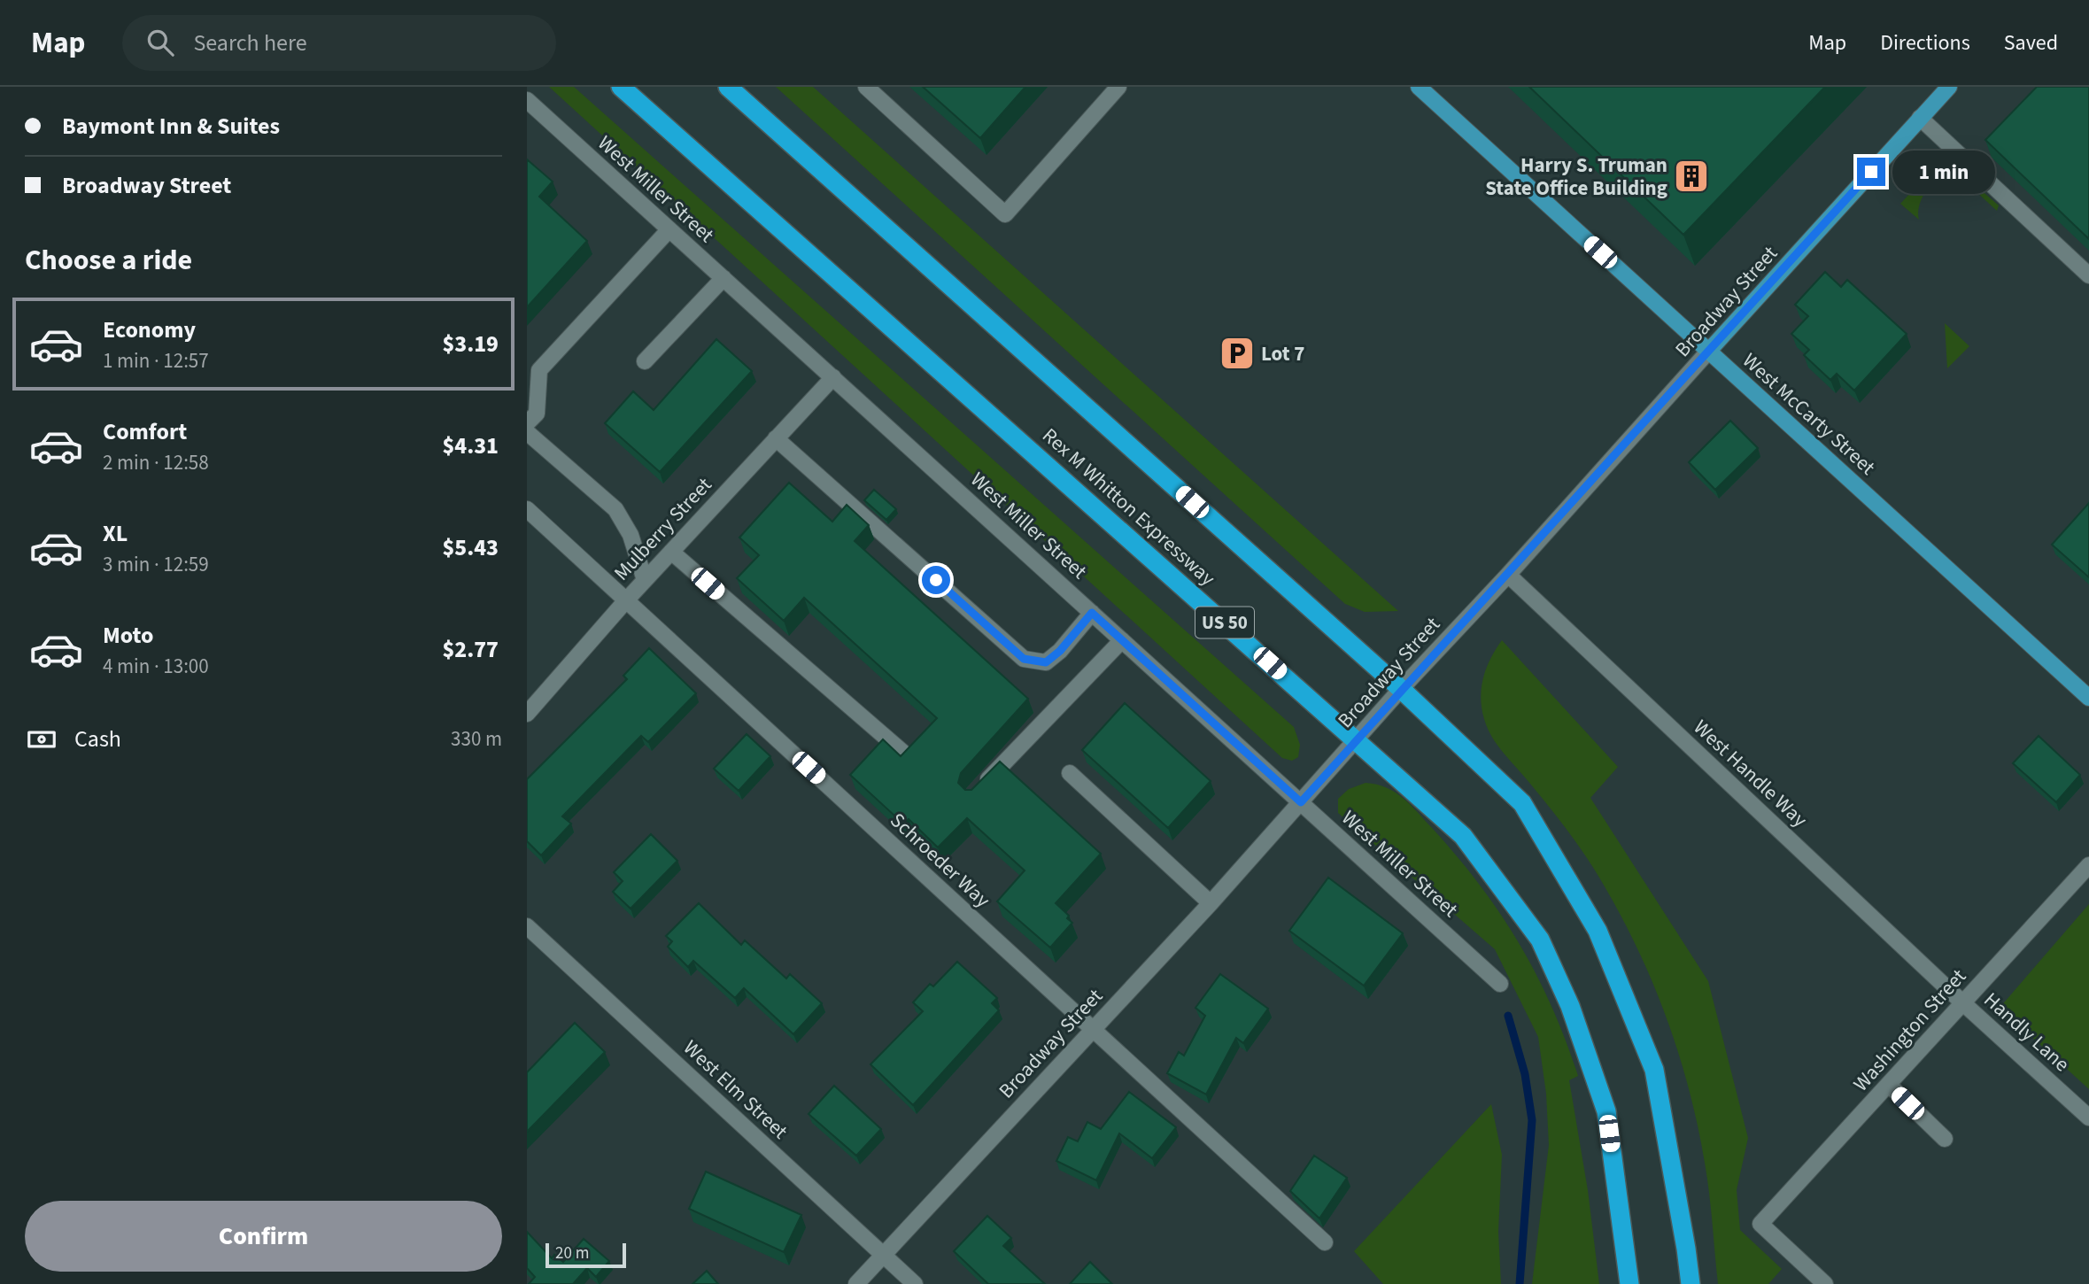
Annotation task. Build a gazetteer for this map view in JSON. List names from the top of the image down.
{
  "streets": {
    "highway": ["Rex M Whitton Expressway", "US 50"],
    "main road": ["Broadway Street", "West McCarty Street"],
    "street": [
      "West Miller Street",
      "Mulberry Street",
      "West Handle Way",
      "Schroeder Way",
      "Washington Street",
      "Handly Lane",
      "West Elm Street"
    ]
  },
  "crossings": [
    ["West Miller Street", "Broadway Street"],
    ["West Miller Street", "Mulberry Street"],
    ["Broadway Street", "West McCarty Street"],
    ["Broadway Street", "Rex M Whitton Expressway"],
    ["Broadway Street", "West Handle Way"],
    ["Broadway Street", "Schroeder Way"],
    ["Broadway Street", "West Elm Street"],
    ["Mulberry Street", "Schroeder Way"],
    ["West Handle Way", "Washington Street"],
    ["West Handle Way", "Handly Lane"],
    ["Washington Street", "Handly Lane"]
  ],
  "places": {
    "building": ["Harry S. Truman State Office Building"],
    "parking": ["Lot 7"]
  },
  "scale_bar": "20 m",
  "page": {
    "header": "Map",
    "search": "Search here",
    "nav": ["Map", "Directions", "Saved"],
    "banner": ["Baymont Inn & Suites", "Broadway Street"],
    "bubble": "1 min",
    "heading": "Choose a ride",
    "list": [
      {
        "name": "Economy",
        "note": "1 min · 12:57",
        "value": "$3.19"
      },
      {
        "name": "Comfort",
        "note": "2 min · 12:58",
        "value": "$4.31"
      },
      {
        "name": "XL",
        "note": "3 min · 12:59",
        "value": "$5.43"
      },
      {
        "name": "Moto",
        "note": "4 min · 13:00",
        "value": "$2.77"
      }
    ],
    "pay": ["Cash", "330 m"],
    "buttons": "Confirm",
    "scale": "20 m"
  }
}
